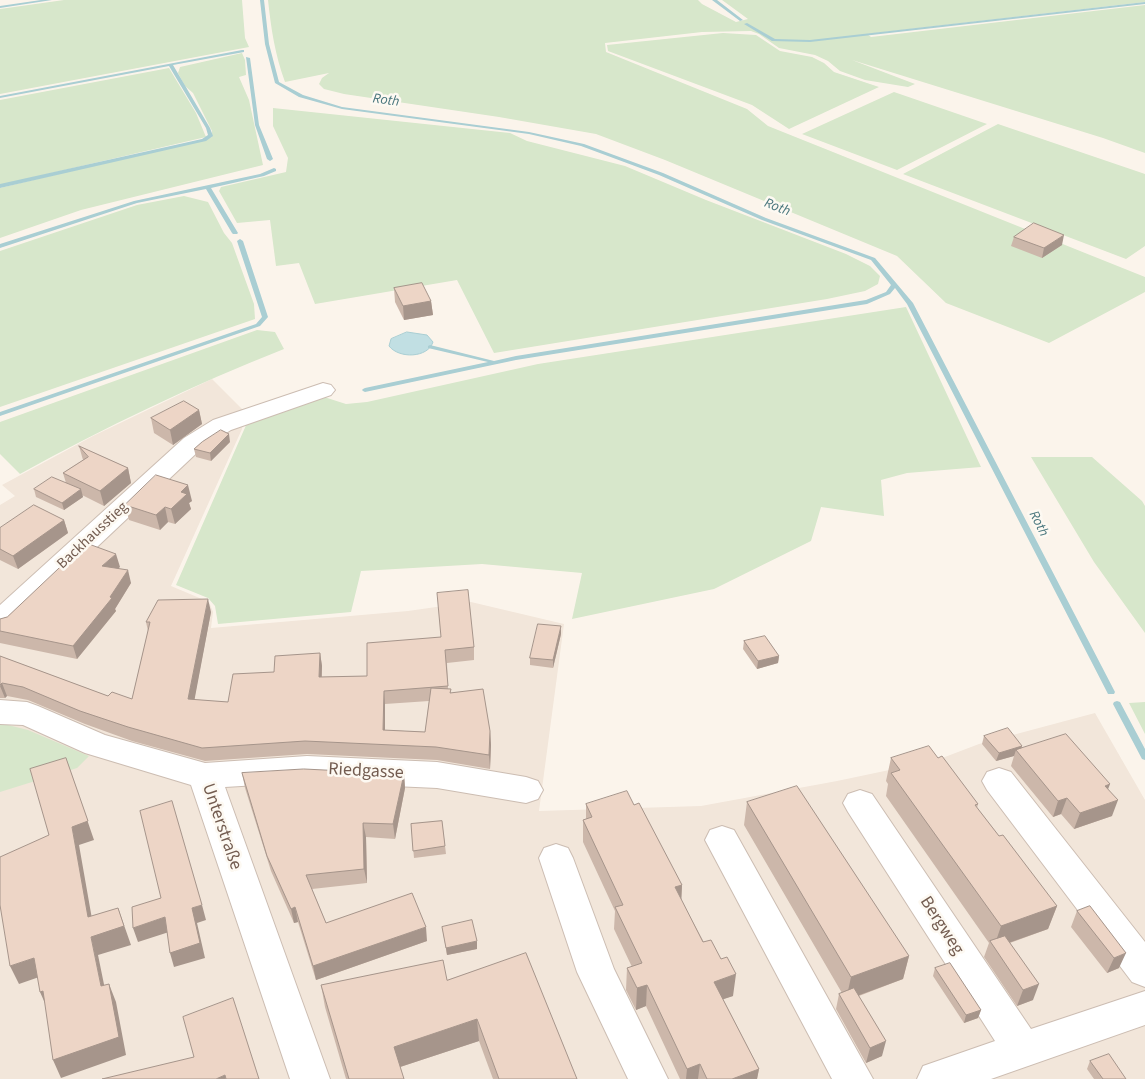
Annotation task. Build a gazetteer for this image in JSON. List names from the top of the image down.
{
  "streets": {
    "street": [
      "Backhausstieg",
      "Riedgasse",
      "Unterstraße",
      "Bergweg"
    ]
  },
  "crossings": [
    ["Riedgasse", "Unterstraße"]
  ],
  "water": ["Roth"]
}
